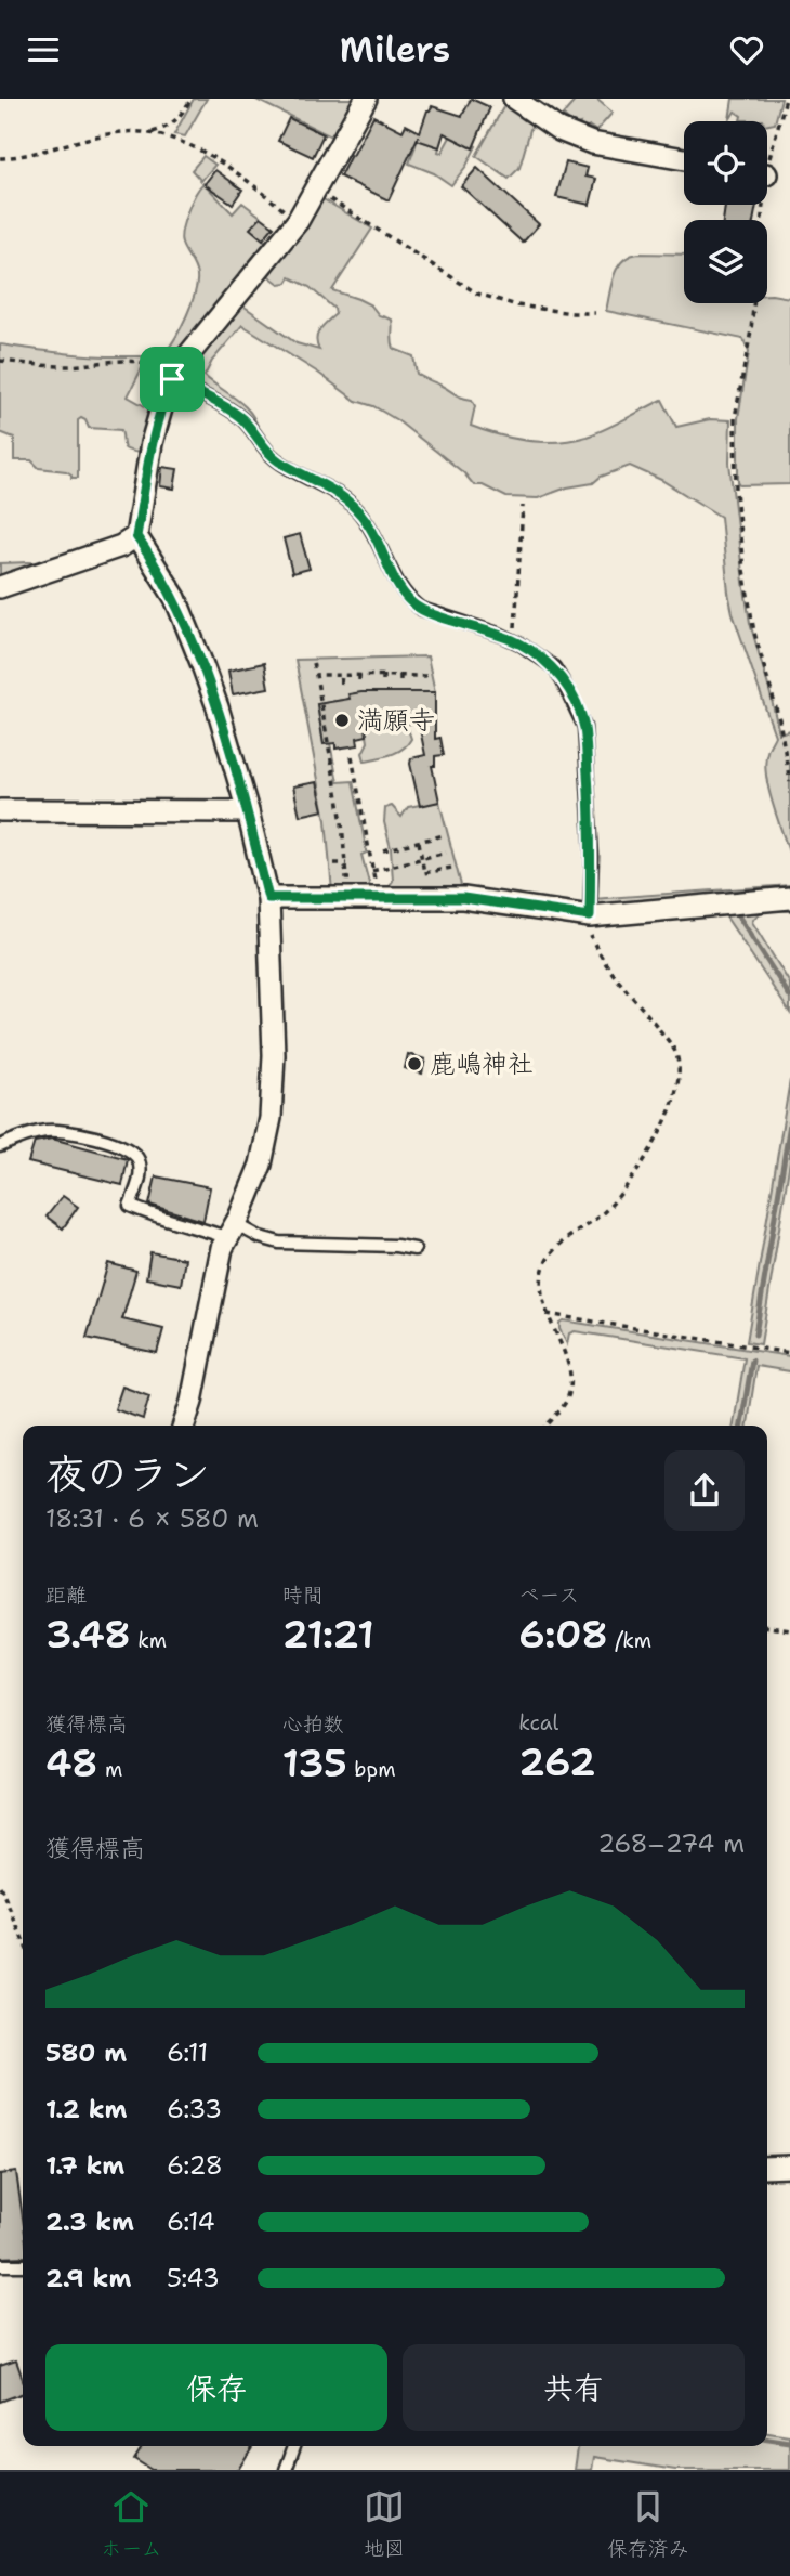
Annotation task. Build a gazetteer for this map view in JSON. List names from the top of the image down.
{
  "places": ["満願寺", "鹿嶋神社"],
  "page": {
    "header": "Milers",
    "heading": ["夜のラン", "18:31 · 6 × 580 m"],
    "stats": [
      ["距離", "3.48 km"],
      ["時間", "21:21"],
      ["ペース", "6:08 /km"],
      ["獲得標高", "48 m"],
      ["心拍数", "135 bpm"],
      ["kcal", "262"]
    ],
    "chart": ["獲得標高", "268–274 m"],
    "list": [
      {
        "name": "580 m",
        "note": "6:11"
      },
      {
        "name": "1.2 km",
        "note": "6:33"
      },
      {
        "name": "1.7 km",
        "note": "6:28"
      },
      {
        "name": "2.3 km",
        "note": "6:14"
      },
      {
        "name": "2.9 km",
        "note": "5:43"
      }
    ],
    "buttons": ["保存", "共有"],
    "tabs": ["ホーム", "地図", "保存済み"]
  }
}
